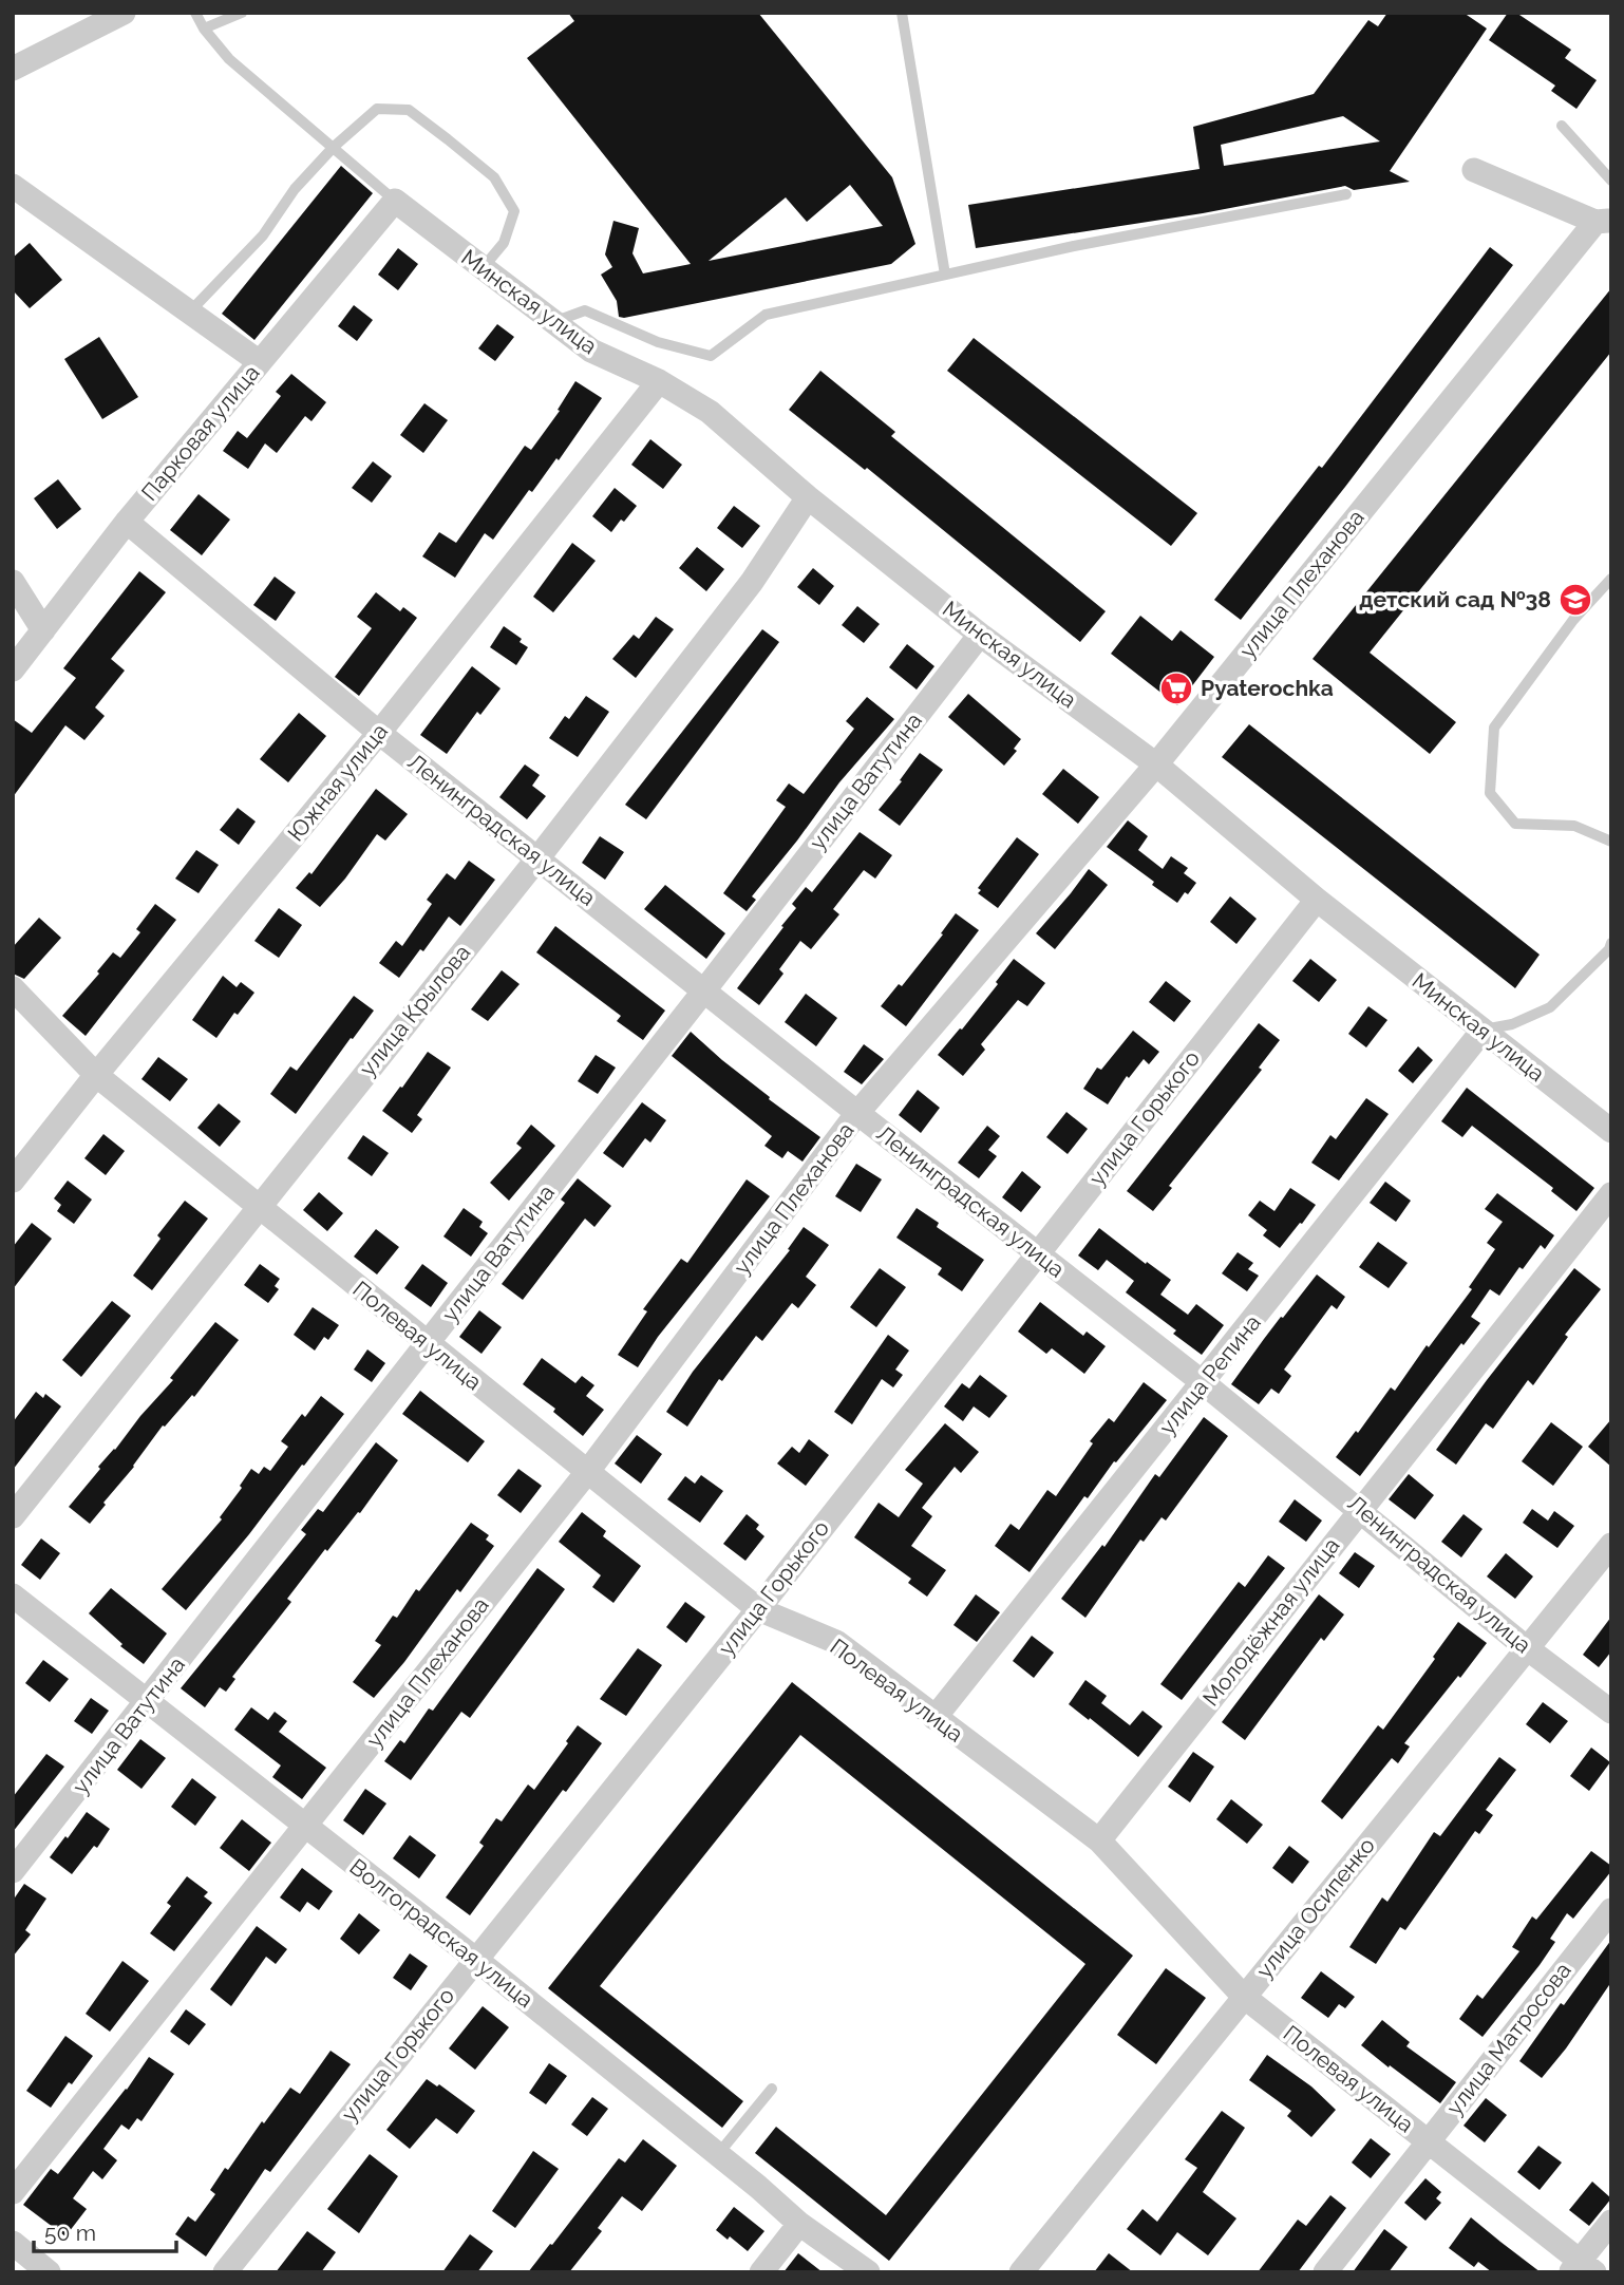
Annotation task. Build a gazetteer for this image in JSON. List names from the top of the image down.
{
  "streets": {
    "street": [
      "Минская улица",
      "Парковая улица",
      "улица Плеханова",
      "улица Ватутина",
      "Южная улица",
      "Ленинградская улица",
      "улица Крылова",
      "улица Горького",
      "Полевая улица",
      "улица Репина",
      "Молодёжная улица",
      "улица Осипенко",
      "Волгоградская улица",
      "улица Матросова"
    ]
  },
  "crossings": [
    ["Минская улица", "Парковая улица"],
    ["Минская улица", "улица Плеханова"],
    ["Минская улица", "улица Ватутина"],
    ["Минская улица", "Южная улица"],
    ["Минская улица", "улица Крылова"],
    ["Минская улица", "улица Горького"],
    ["Минская улица", "улица Репина"],
    ["Парковая улица", "Ленинградская улица"],
    ["улица Плеханова", "Ленинградская улица"],
    ["улица Плеханова", "Полевая улица"],
    ["улица Плеханова", "Волгоградская улица"],
    ["улица Ватутина", "Ленинградская улица"],
    ["улица Ватутина", "Полевая улица"],
    ["улица Ватутина", "Волгоградская улица"],
    ["Южная улица", "Ленинградская улица"],
    ["Южная улица", "Полевая улица"],
    ["Ленинградская улица", "улица Крылова"],
    ["Ленинградская улица", "улица Горького"],
    ["Ленинградская улица", "улица Репина"],
    ["Ленинградская улица", "Молодёжная улица"],
    ["Ленинградская улица", "улица Осипенко"],
    ["улица Крылова", "Полевая улица"],
    ["улица Горького", "Полевая улица"],
    ["улица Горького", "Волгоградская улица"],
    ["Полевая улица", "улица Репина"],
    ["Полевая улица", "Молодёжная улица"],
    ["Полевая улица", "улица Осипенко"],
    ["Полевая улица", "улица Матросова"]
  ],
  "places": {
    "school or university": ["детский сад №38"],
    "supermarket": ["Pyaterochka"]
  },
  "scale_bar": "50 m"
}
